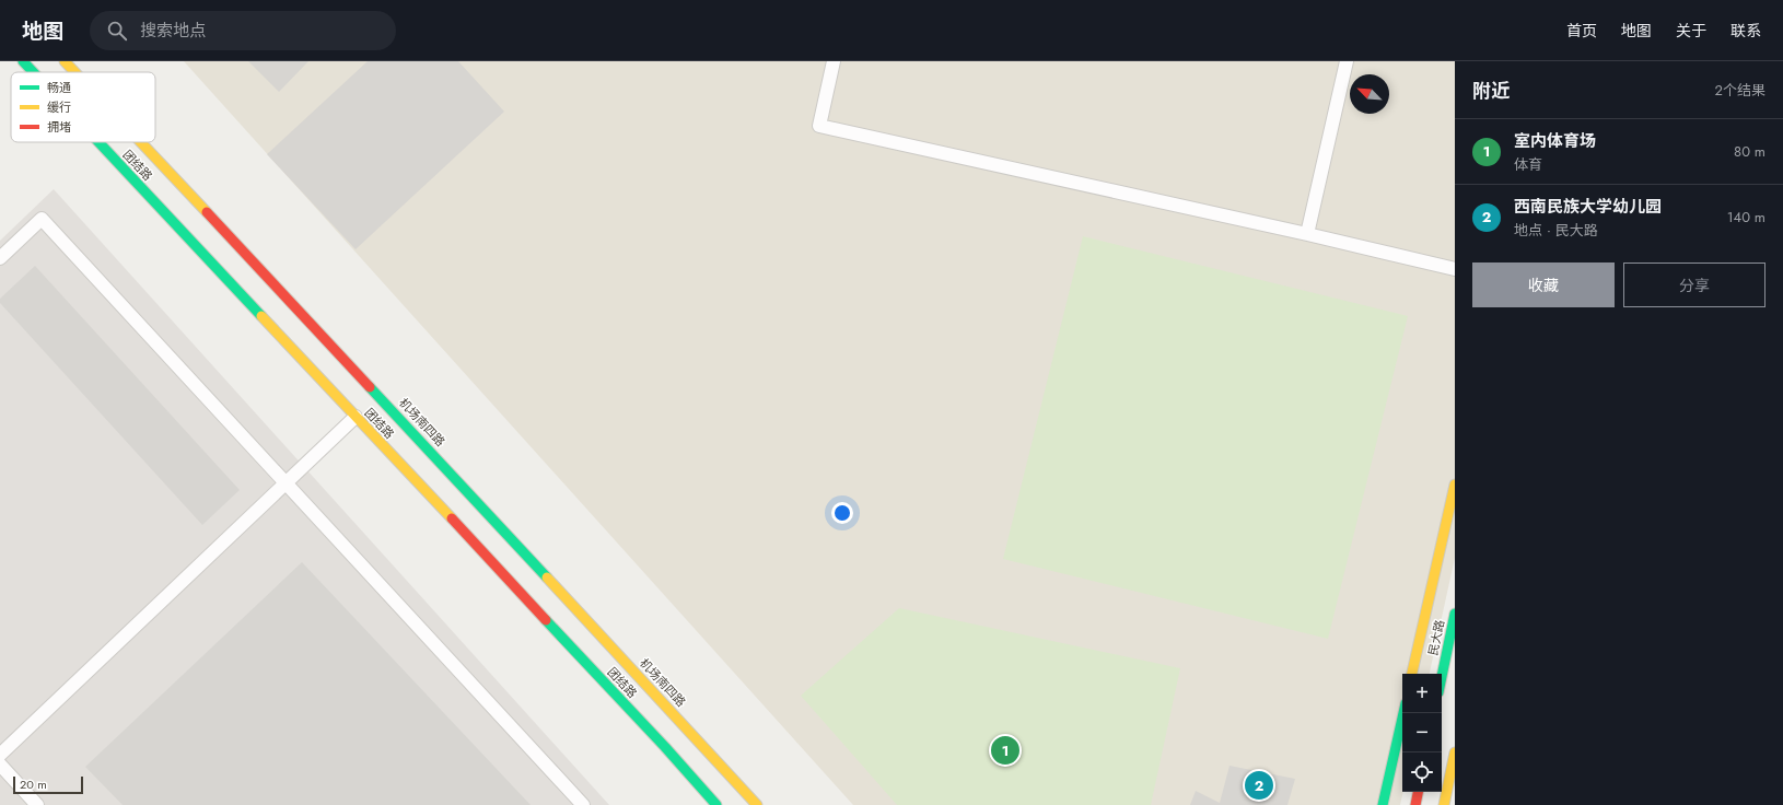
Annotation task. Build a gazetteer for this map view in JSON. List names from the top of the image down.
{
  "streets": {
    "main road": ["团结路", "机场南四路", "民大路"]
  },
  "legend": ["畅通", "缓行", "拥堵"],
  "scale_bar": "20 m",
  "north": "top left",
  "page": {
    "header": "地图",
    "search": "搜索地点",
    "nav": [
      "首页",
      "地图",
      "关于",
      "联系"
    ],
    "heading": ["附近", "2个结果"],
    "list": [
      {
        "mark": "1",
        "name": "室内体育场",
        "note": "体育",
        "value": "80 m"
      },
      {
        "mark": "2",
        "name": "西南民族大学幼儿园",
        "note": "地点 · 民大路",
        "value": "140 m"
      }
    ],
    "buttons": ["收藏", "分享"],
    "map_buttons": ["+", "−"],
    "pins": ["1", "2"],
    "scale": "20 m"
  }
}
